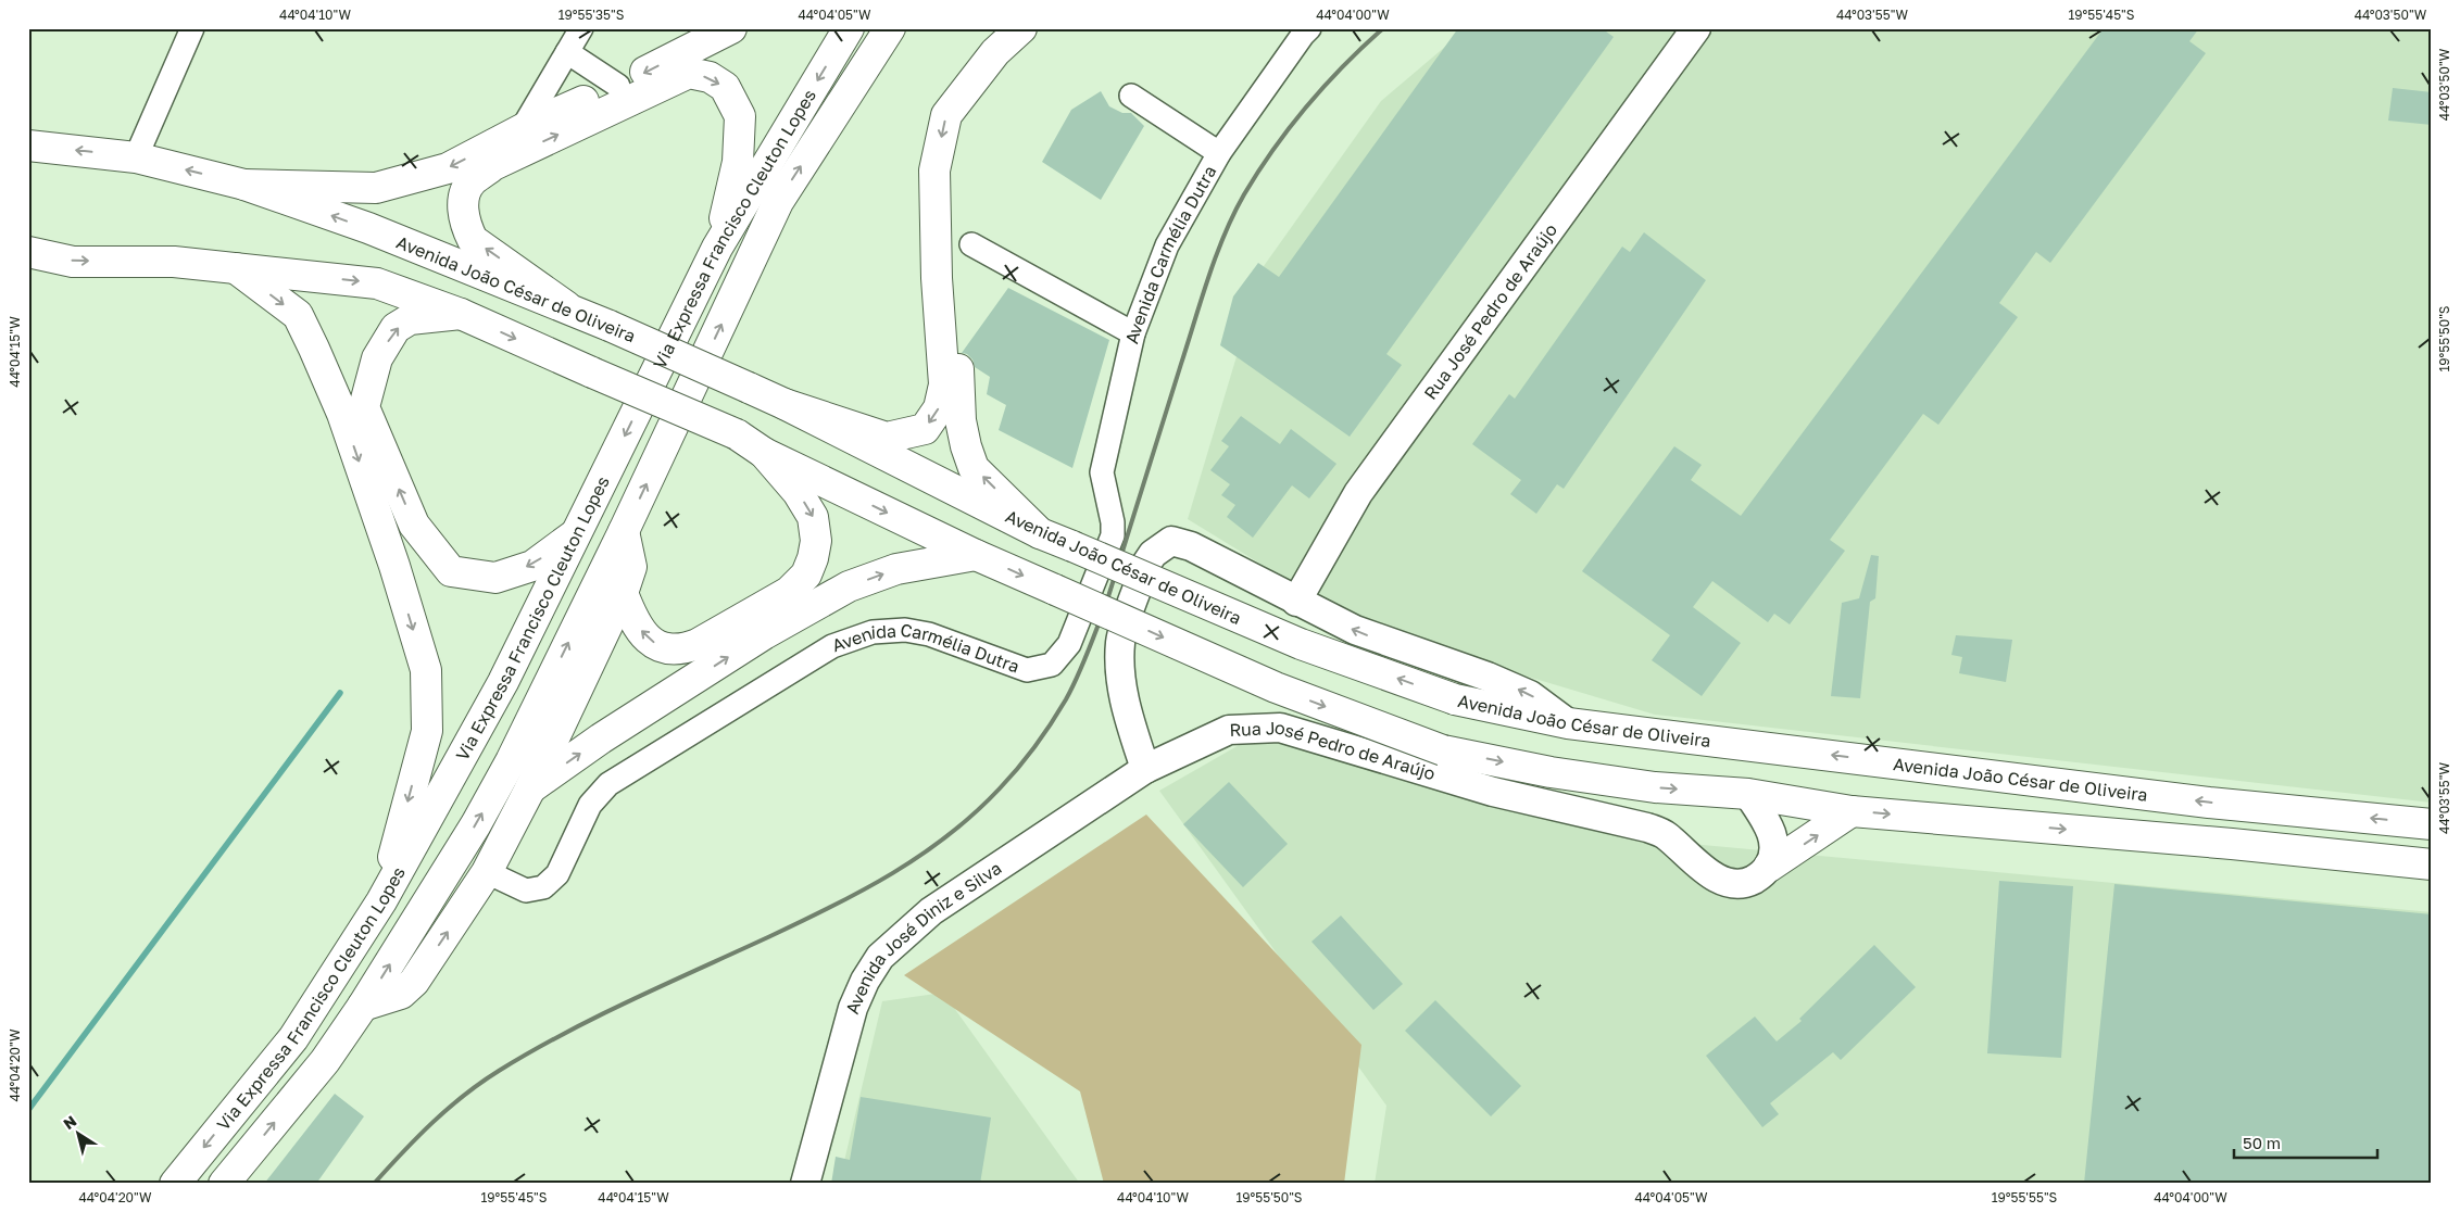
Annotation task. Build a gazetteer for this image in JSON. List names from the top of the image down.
{
  "streets": {
    "main road": ["Via Expressa Francisco Cleuton Lopes", "Avenida João César de Oliveira"],
    "street": ["Avenida Carmélia Dutra", "Rua José Pedro de Araújo", "Avenida José Diniz e Silva"]
  },
  "crossings": [
    ["Rua José Pedro de Araújo", "Avenida José Diniz e Silva"]
  ],
  "scale_bar": "50 m",
  "north": "top left",
  "coordinates": [
    "44°04'10\"W",
    "19°55'35\"S",
    "44°04'05\"W",
    "44°04'00\"W",
    "44°03'55\"W",
    "19°55'45\"S",
    "44°03'50\"W",
    "19°55'50\"S",
    "44°04'15\"W",
    "44°04'20\"W",
    "19°55'55\"S"
  ]
}
